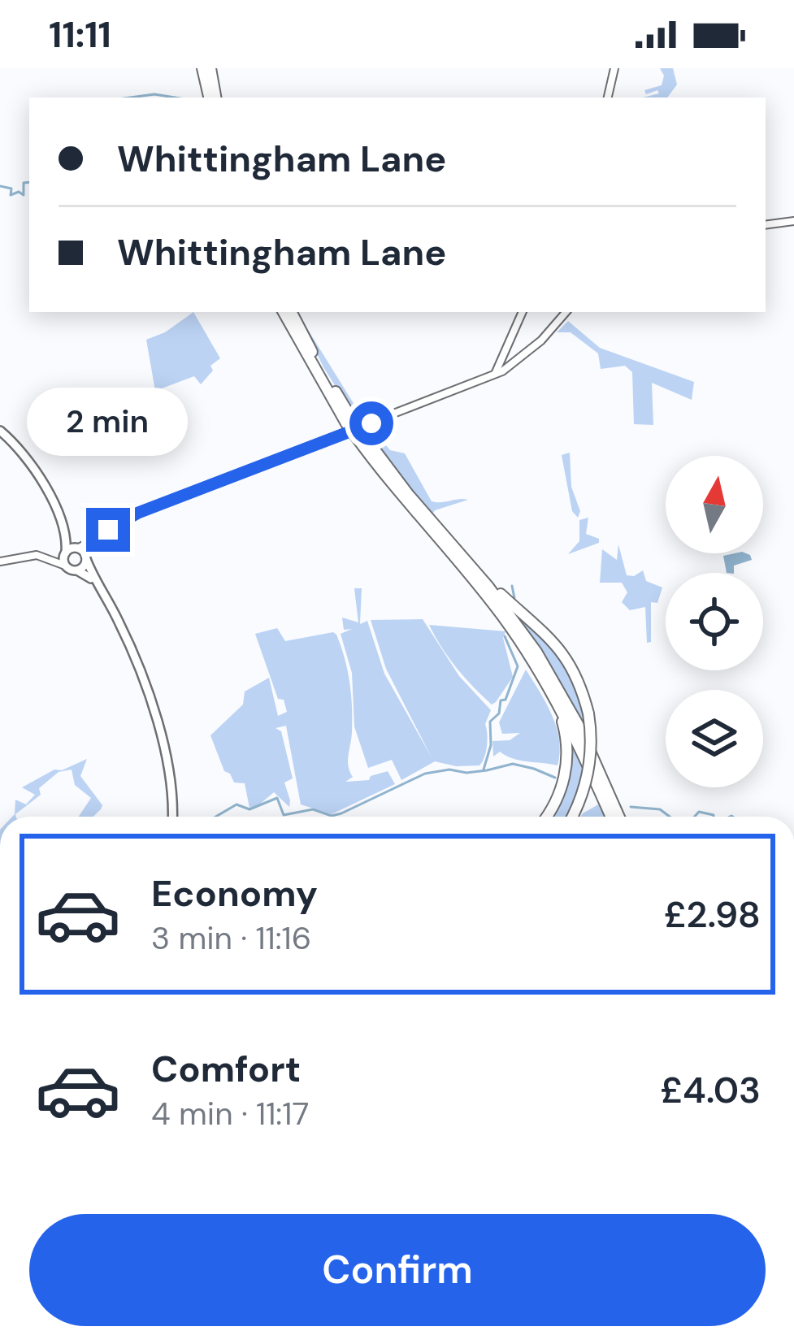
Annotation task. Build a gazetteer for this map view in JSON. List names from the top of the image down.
{
  "north": "top",
  "page": {
    "status": "11:11",
    "banner": ["Whittingham Lane", "Whittingham Lane"],
    "bubble": "2 min",
    "list": [
      {
        "name": "Economy",
        "note": "3 min · 11:16",
        "value": "£2.98"
      },
      {
        "name": "Comfort",
        "note": "4 min · 11:17",
        "value": "£4.03"
      }
    ],
    "buttons": "Confirm"
  }
}
